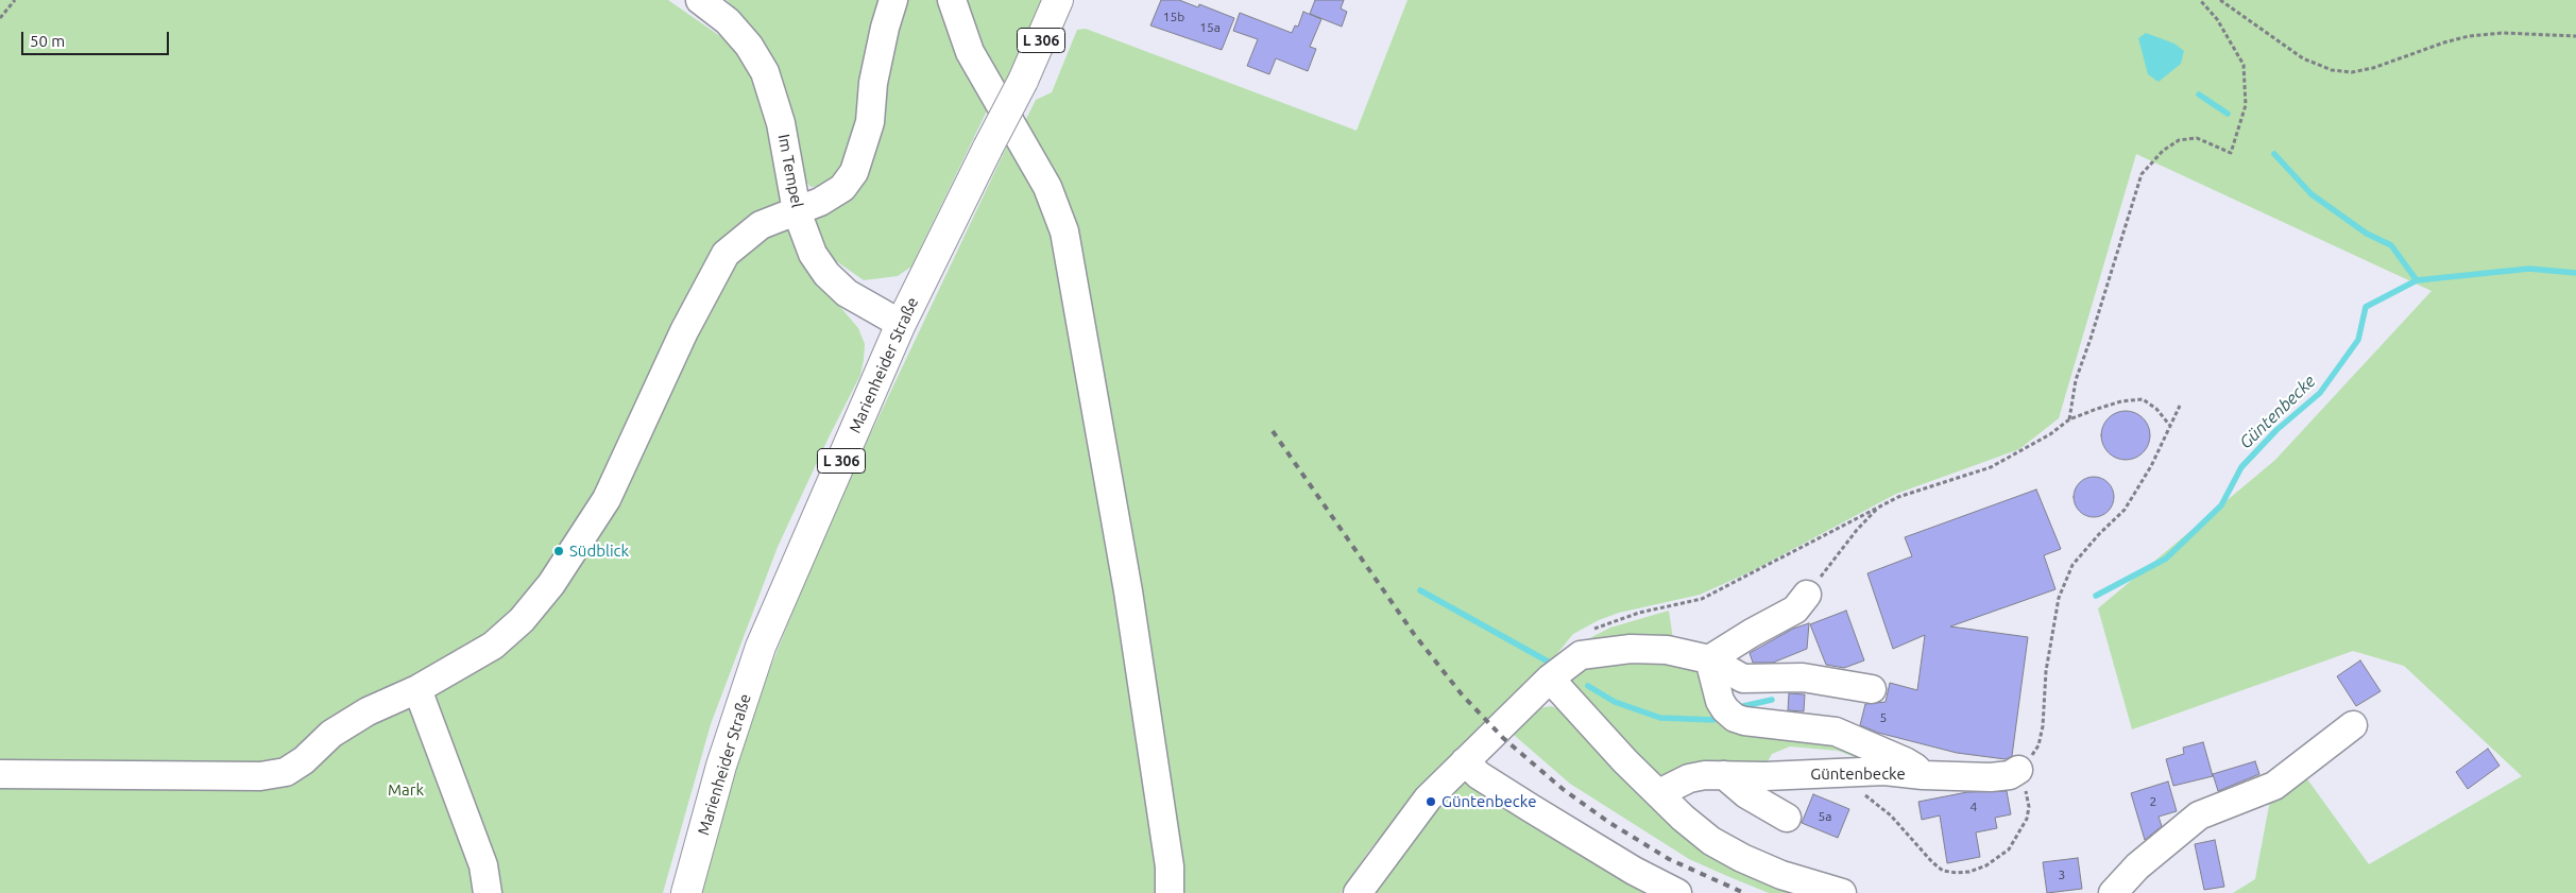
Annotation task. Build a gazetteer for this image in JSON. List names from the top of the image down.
{
  "streets": {
    "main road": ["L 306", "Marienheider Straße"],
    "street": ["Im Tempel", "Güntenbecke"]
  },
  "crossings": [
    ["Im Tempel", "Marienheider Straße"]
  ],
  "water": ["Güntenbecke"],
  "parks": ["Mark"],
  "places": ["Südblick", "Güntenbecke"],
  "house_numbers": [
    "15b",
    "15a",
    "5",
    "2",
    "4",
    "5a",
    "3"
  ],
  "scale_bar": "50 m"
}
